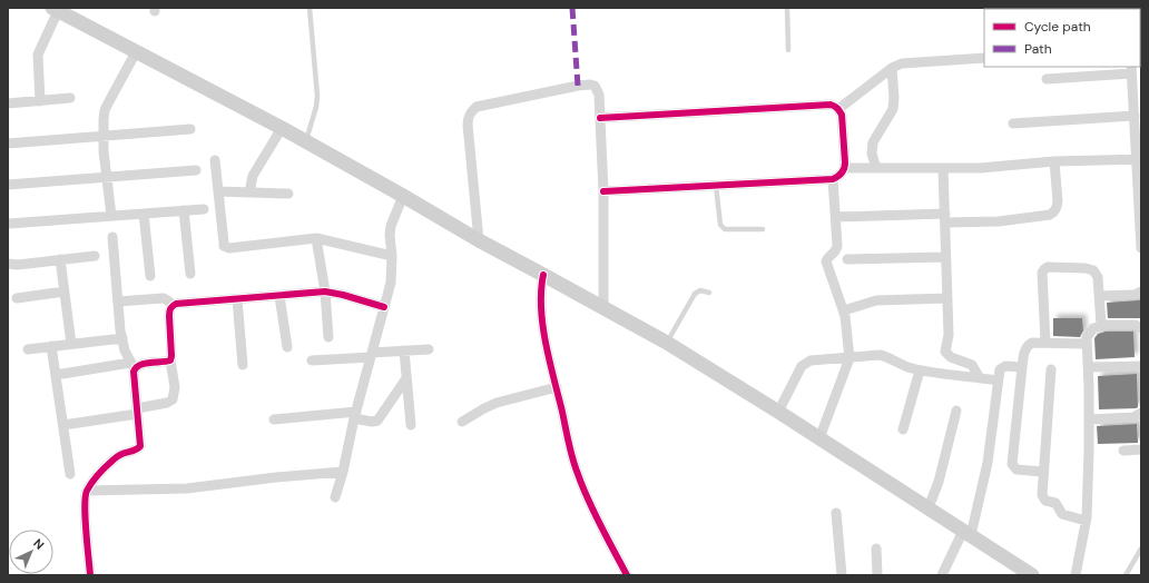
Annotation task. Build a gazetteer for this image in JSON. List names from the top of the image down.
{
  "legend": ["Cycle path", "Path"],
  "north": "top right"
}
